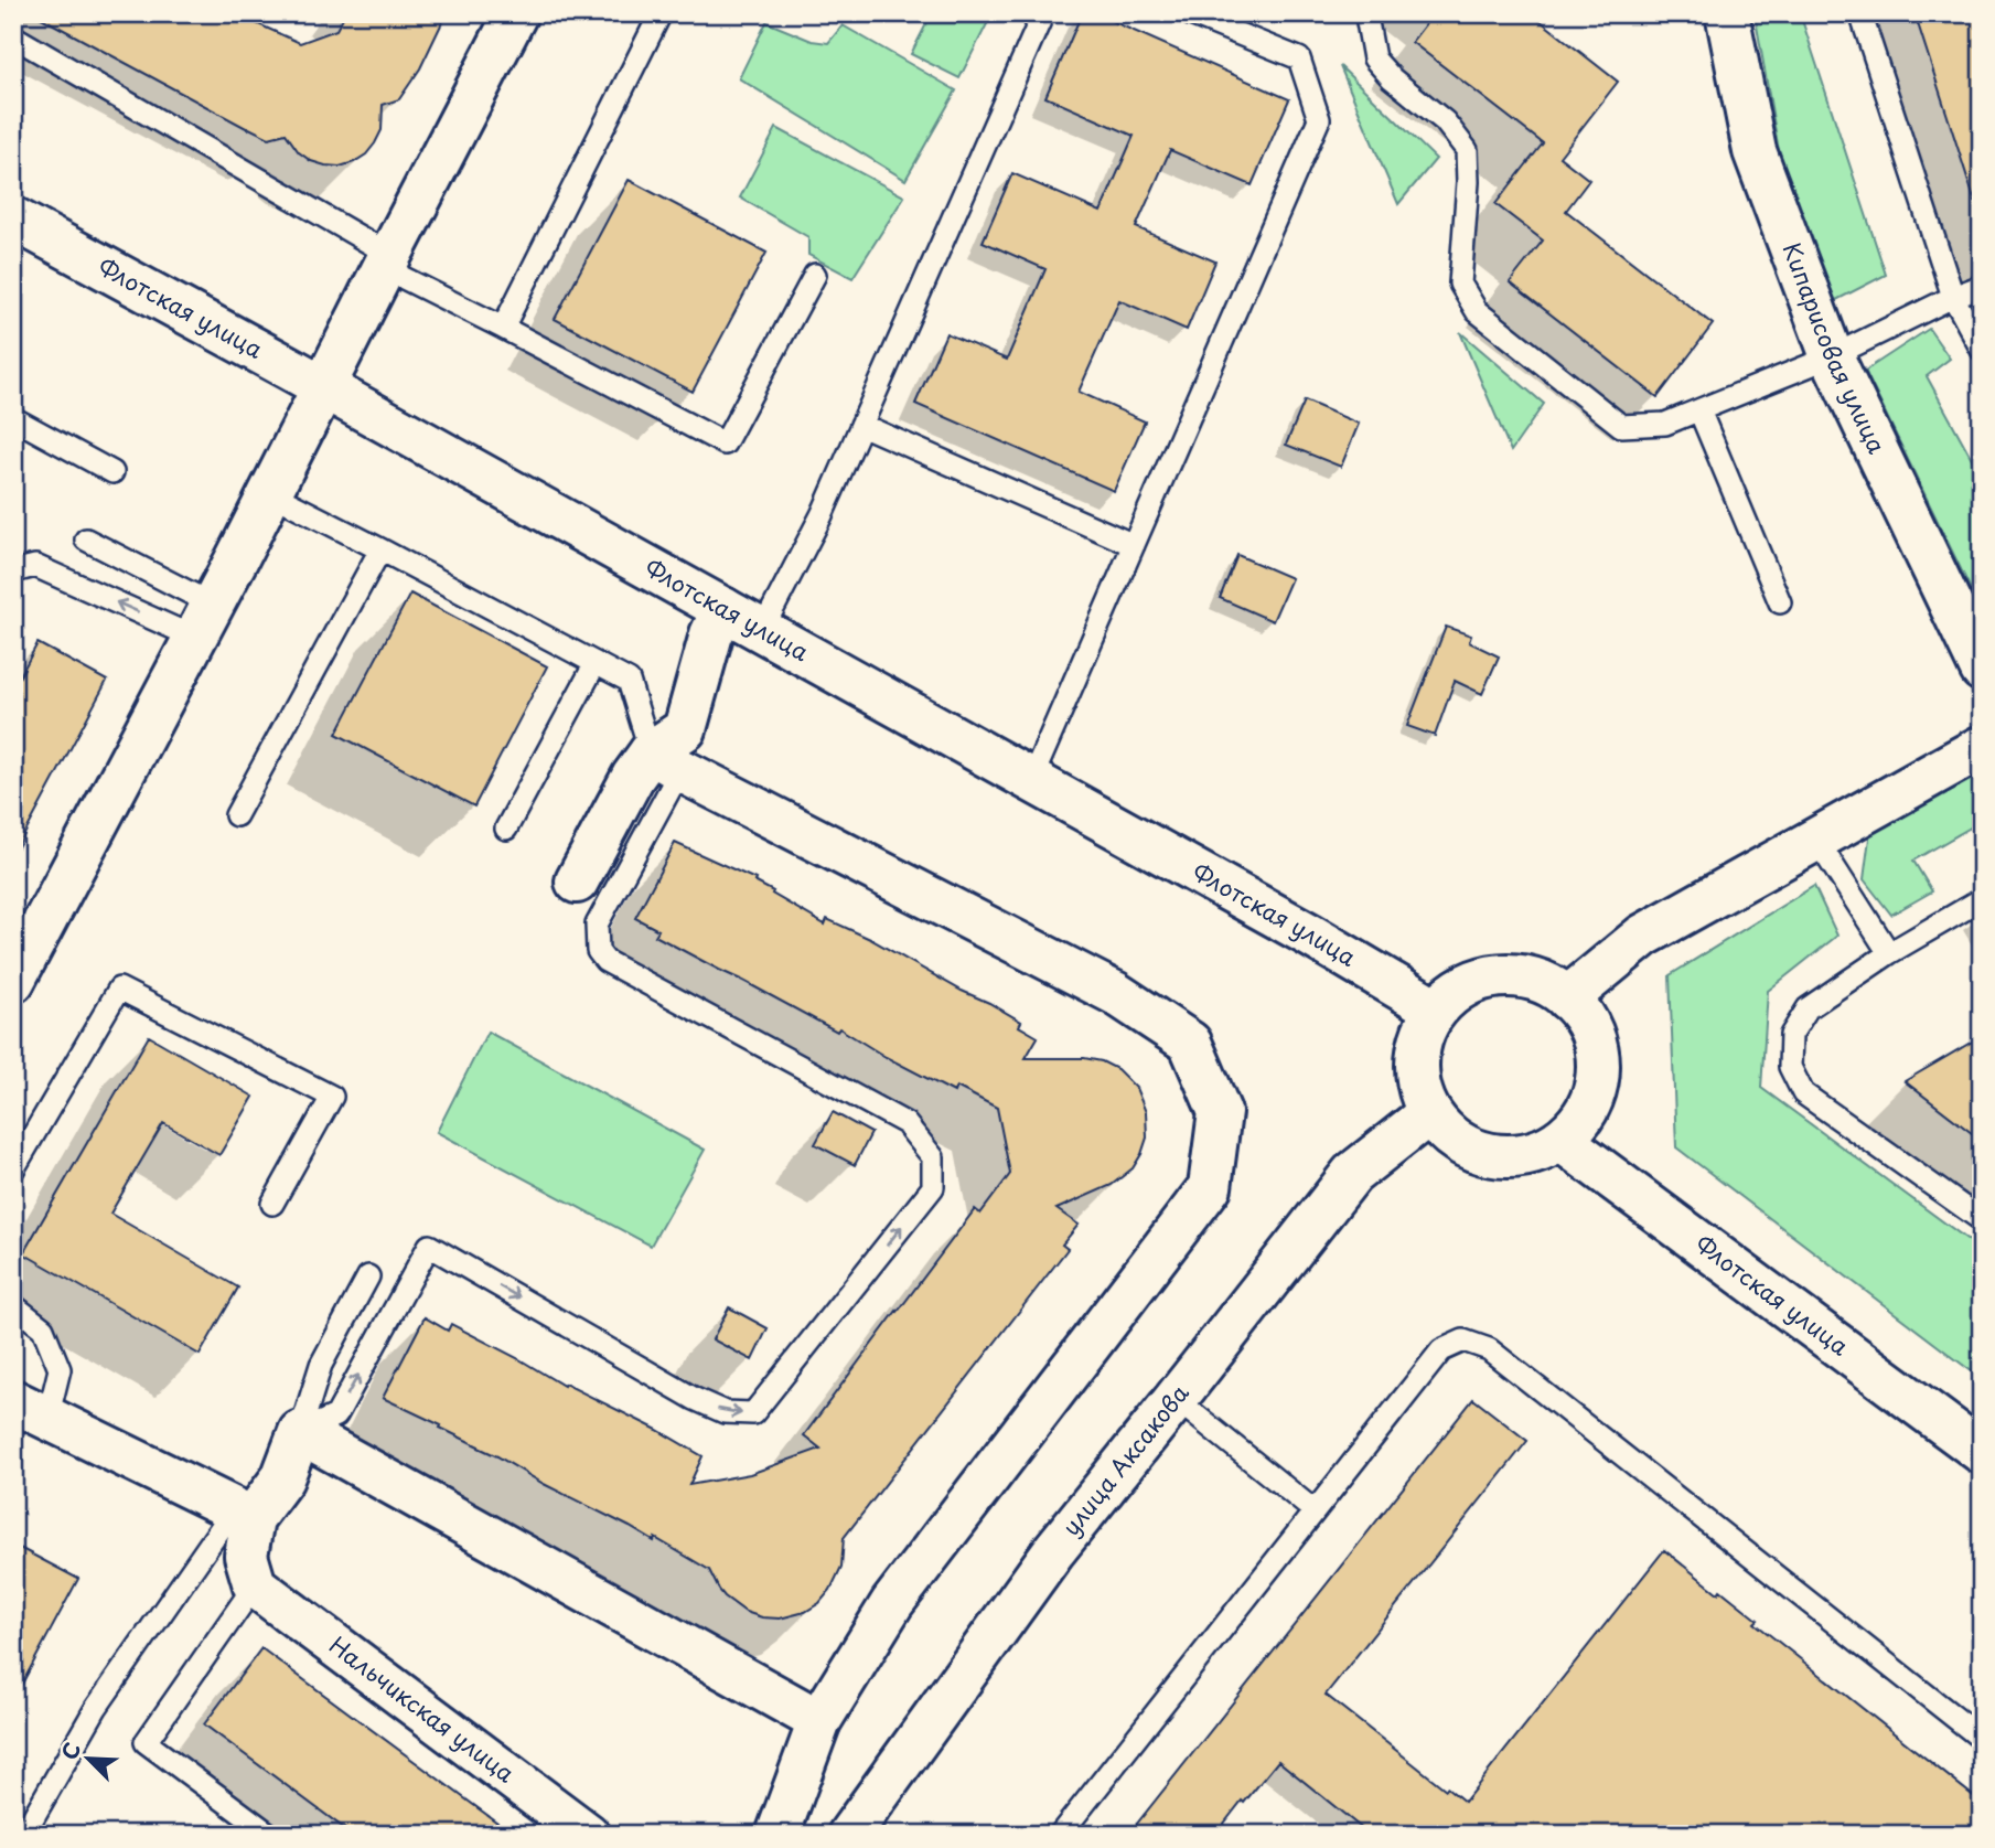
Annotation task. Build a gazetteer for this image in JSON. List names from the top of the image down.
{
  "streets": {
    "street": [
      "Флотская улица",
      "Кипарисовая улица",
      "улица Аксакова",
      "Нальчикская улица"
    ]
  },
  "crossings": [
    ["Флотская улица", "улица Аксакова"]
  ],
  "north": "top left"
}
